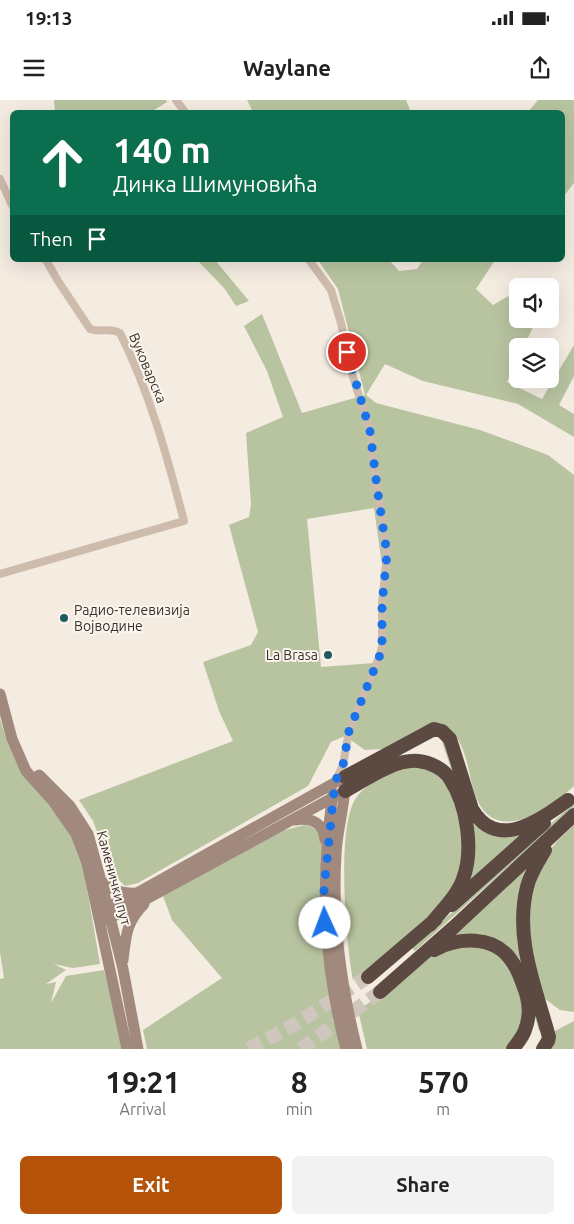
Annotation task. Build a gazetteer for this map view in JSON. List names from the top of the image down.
{
  "streets": {
    "street": ["Вуковарска", "Каменички пут"]
  },
  "places": ["Радио-телевизија Војводине", "La Brasa"],
  "page": {
    "status": "19:13",
    "header": "Waylane",
    "turn": ["140 m", "Динка Шимуновића"],
    "then": "Then",
    "eta": [
      "19:21",
      "Arrival",
      "8",
      "min",
      "570",
      "m"
    ],
    "buttons": ["Exit", "Share"]
  }
}
